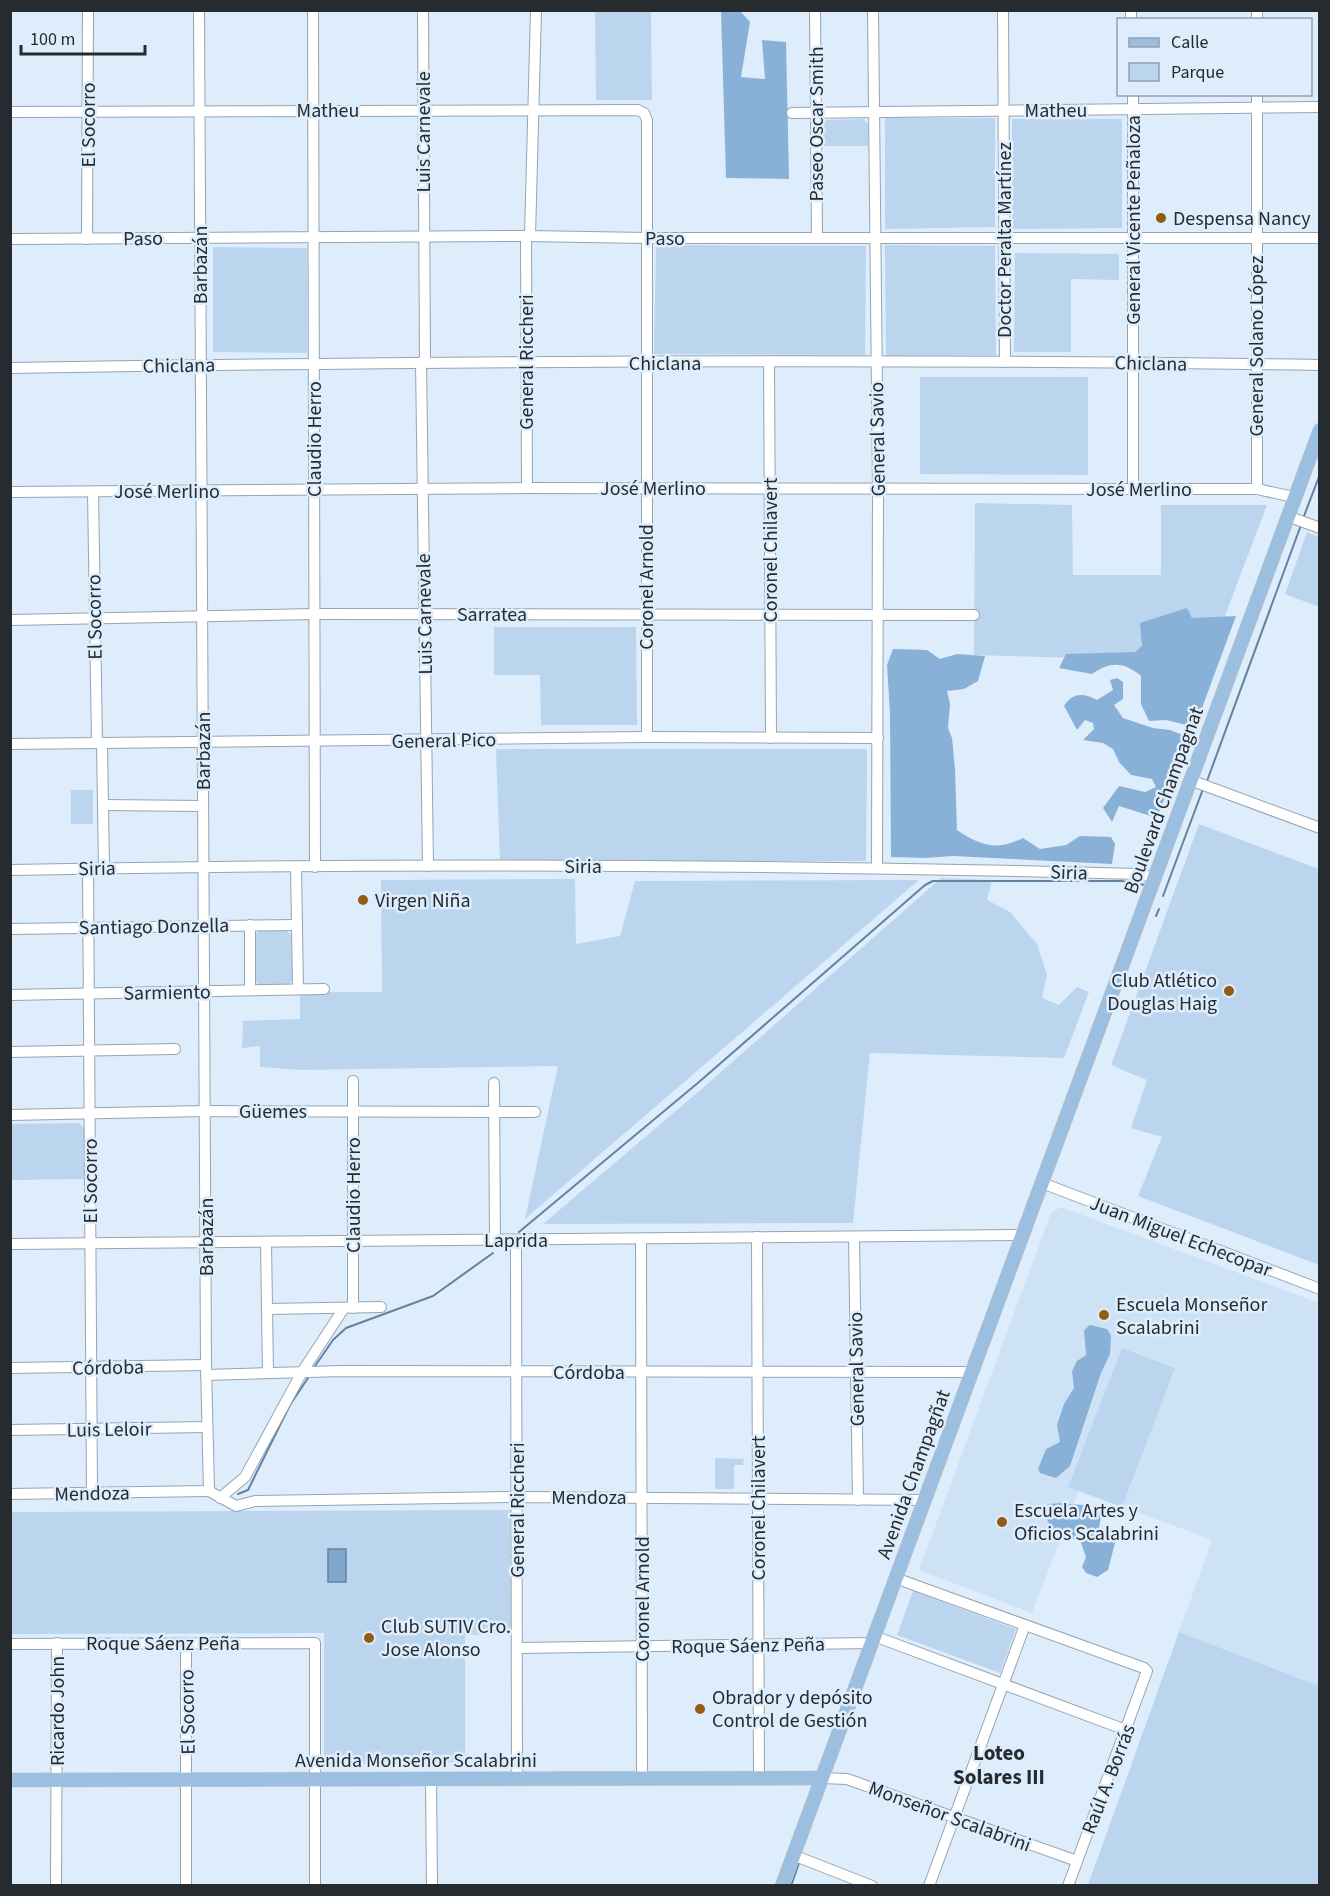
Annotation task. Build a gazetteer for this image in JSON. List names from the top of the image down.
{
  "streets": {
    "main road": ["Boulevard Champagnat", "Avenida Champagñat", "Avenida Monseñor Scalabrini"],
    "street": [
      "Matheu",
      "Paseo Oscar Smith",
      "El Socorro",
      "Luis Carnevale",
      "General Vicente Peñaloza",
      "Paso",
      "Doctor Peralta Martínez",
      "Barbazán",
      "General Solano López",
      "General Riccheri",
      "Chiclana",
      "Claudio Herro",
      "General Savio",
      "José Merlino",
      "Coronel Chilavert",
      "Coronel Arnold",
      "Sarratea",
      "General Pico",
      "Siria",
      "Santiago Donzella",
      "Sarmiento",
      "Güemes",
      "Juan Miguel Echecopar",
      "Laprida",
      "Córdoba",
      "Luis Leloir",
      "Mendoza",
      "Roque Sáenz Peña",
      "Ricardo John",
      "Raúl A. Borrás",
      "Monseñor Scalabrini"
    ]
  },
  "crossings": [
    ["Matheu", "Paseo Oscar Smith"],
    ["Matheu", "El Socorro"],
    ["Matheu", "Luis Carnevale"],
    ["Matheu", "General Vicente Peñaloza"],
    ["Matheu", "Doctor Peralta Martínez"],
    ["Matheu", "Barbazán"],
    ["Matheu", "General Solano López"],
    ["Matheu", "General Riccheri"],
    ["Matheu", "Claudio Herro"],
    ["Matheu", "General Savio"],
    ["Matheu", "Coronel Arnold"],
    ["Paseo Oscar Smith", "Paso"],
    ["El Socorro", "Paso"],
    ["El Socorro", "José Merlino"],
    ["El Socorro", "Sarratea"],
    ["El Socorro", "General Pico"],
    ["El Socorro", "Siria"],
    ["El Socorro", "Santiago Donzella"],
    ["El Socorro", "Sarmiento"],
    ["El Socorro", "Güemes"],
    ["El Socorro", "Laprida"],
    ["El Socorro", "Córdoba"],
    ["El Socorro", "Luis Leloir"],
    ["El Socorro", "Mendoza"],
    ["El Socorro", "Roque Sáenz Peña"],
    ["El Socorro", "Avenida Monseñor Scalabrini"],
    ["Luis Carnevale", "Paso"],
    ["Luis Carnevale", "Chiclana"],
    ["Luis Carnevale", "José Merlino"],
    ["Luis Carnevale", "Sarratea"],
    ["Luis Carnevale", "General Pico"],
    ["Luis Carnevale", "Siria"],
    ["General Vicente Peñaloza", "Paso"],
    ["General Vicente Peñaloza", "Chiclana"],
    ["General Vicente Peñaloza", "José Merlino"],
    ["Paso", "Doctor Peralta Martínez"],
    ["Paso", "Barbazán"],
    ["Paso", "General Solano López"],
    ["Paso", "General Riccheri"],
    ["Paso", "Claudio Herro"],
    ["Paso", "General Savio"],
    ["Paso", "Coronel Arnold"],
    ["Doctor Peralta Martínez", "Chiclana"],
    ["Barbazán", "Chiclana"],
    ["Barbazán", "José Merlino"],
    ["Barbazán", "Sarratea"],
    ["Barbazán", "General Pico"],
    ["Barbazán", "Siria"],
    ["Barbazán", "Santiago Donzella"],
    ["Barbazán", "Sarmiento"],
    ["Barbazán", "Güemes"],
    ["Barbazán", "Laprida"],
    ["Barbazán", "Córdoba"],
    ["Barbazán", "Luis Leloir"],
    ["Barbazán", "Mendoza"],
    ["General Solano López", "Chiclana"],
    ["General Solano López", "José Merlino"],
    ["General Riccheri", "Chiclana"],
    ["General Riccheri", "José Merlino"],
    ["General Riccheri", "Laprida"],
    ["General Riccheri", "Córdoba"],
    ["General Riccheri", "Mendoza"],
    ["General Riccheri", "Roque Sáenz Peña"],
    ["General Riccheri", "Avenida Monseñor Scalabrini"],
    ["Chiclana", "Claudio Herro"],
    ["Chiclana", "General Savio"],
    ["Chiclana", "Coronel Chilavert"],
    ["Chiclana", "Coronel Arnold"],
    ["Claudio Herro", "José Merlino"],
    ["Claudio Herro", "Sarratea"],
    ["Claudio Herro", "General Pico"],
    ["Claudio Herro", "Siria"],
    ["Claudio Herro", "Güemes"],
    ["Claudio Herro", "Laprida"],
    ["General Savio", "José Merlino"],
    ["General Savio", "Sarratea"],
    ["General Savio", "General Pico"],
    ["General Savio", "Siria"],
    ["General Savio", "Laprida"],
    ["General Savio", "Córdoba"],
    ["General Savio", "Mendoza"],
    ["José Merlino", "Coronel Chilavert"],
    ["José Merlino", "Coronel Arnold"],
    ["José Merlino", "Boulevard Champagnat"],
    ["Coronel Chilavert", "Sarratea"],
    ["Coronel Chilavert", "General Pico"],
    ["Coronel Chilavert", "Laprida"],
    ["Coronel Chilavert", "Córdoba"],
    ["Coronel Chilavert", "Mendoza"],
    ["Coronel Chilavert", "Roque Sáenz Peña"],
    ["Coronel Chilavert", "Avenida Monseñor Scalabrini"],
    ["Coronel Arnold", "Sarratea"],
    ["Coronel Arnold", "General Pico"],
    ["Coronel Arnold", "Laprida"],
    ["Coronel Arnold", "Córdoba"],
    ["Coronel Arnold", "Mendoza"],
    ["Coronel Arnold", "Roque Sáenz Peña"],
    ["Coronel Arnold", "Avenida Monseñor Scalabrini"],
    ["Boulevard Champagnat", "Siria"],
    ["Boulevard Champagnat", "Juan Miguel Echecopar"],
    ["Boulevard Champagnat", "Avenida Champagñat"],
    ["Juan Miguel Echecopar", "Avenida Champagñat"],
    ["Laprida", "Avenida Champagñat"],
    ["Córdoba", "Avenida Champagñat"],
    ["Avenida Champagñat", "Mendoza"],
    ["Avenida Champagñat", "Roque Sáenz Peña"],
    ["Avenida Champagñat", "Avenida Monseñor Scalabrini"],
    ["Avenida Champagñat", "Monseñor Scalabrini"],
    ["Roque Sáenz Peña", "Ricardo John"],
    ["Roque Sáenz Peña", "Avenida Monseñor Scalabrini"],
    ["Roque Sáenz Peña", "Raúl A. Borrás"],
    ["Ricardo John", "Avenida Monseñor Scalabrini"],
    ["Avenida Monseñor Scalabrini", "Monseñor Scalabrini"],
    ["Raúl A. Borrás", "Monseñor Scalabrini"]
  ],
  "districts": ["Loteo Solares III"],
  "places": [
    "Despensa Nancy",
    "Virgen Niña",
    "Club Atlético Douglas Haig",
    "Escuela Monseñor Scalabrini",
    "Escuela Artes y Oficios Scalabrini",
    "Club SUTIV Cro. Jose Alonso",
    "Obrador y depósito Control de Gestión"
  ],
  "legend": ["Calle", "Parque"],
  "scale_bar": "100 m"
}
